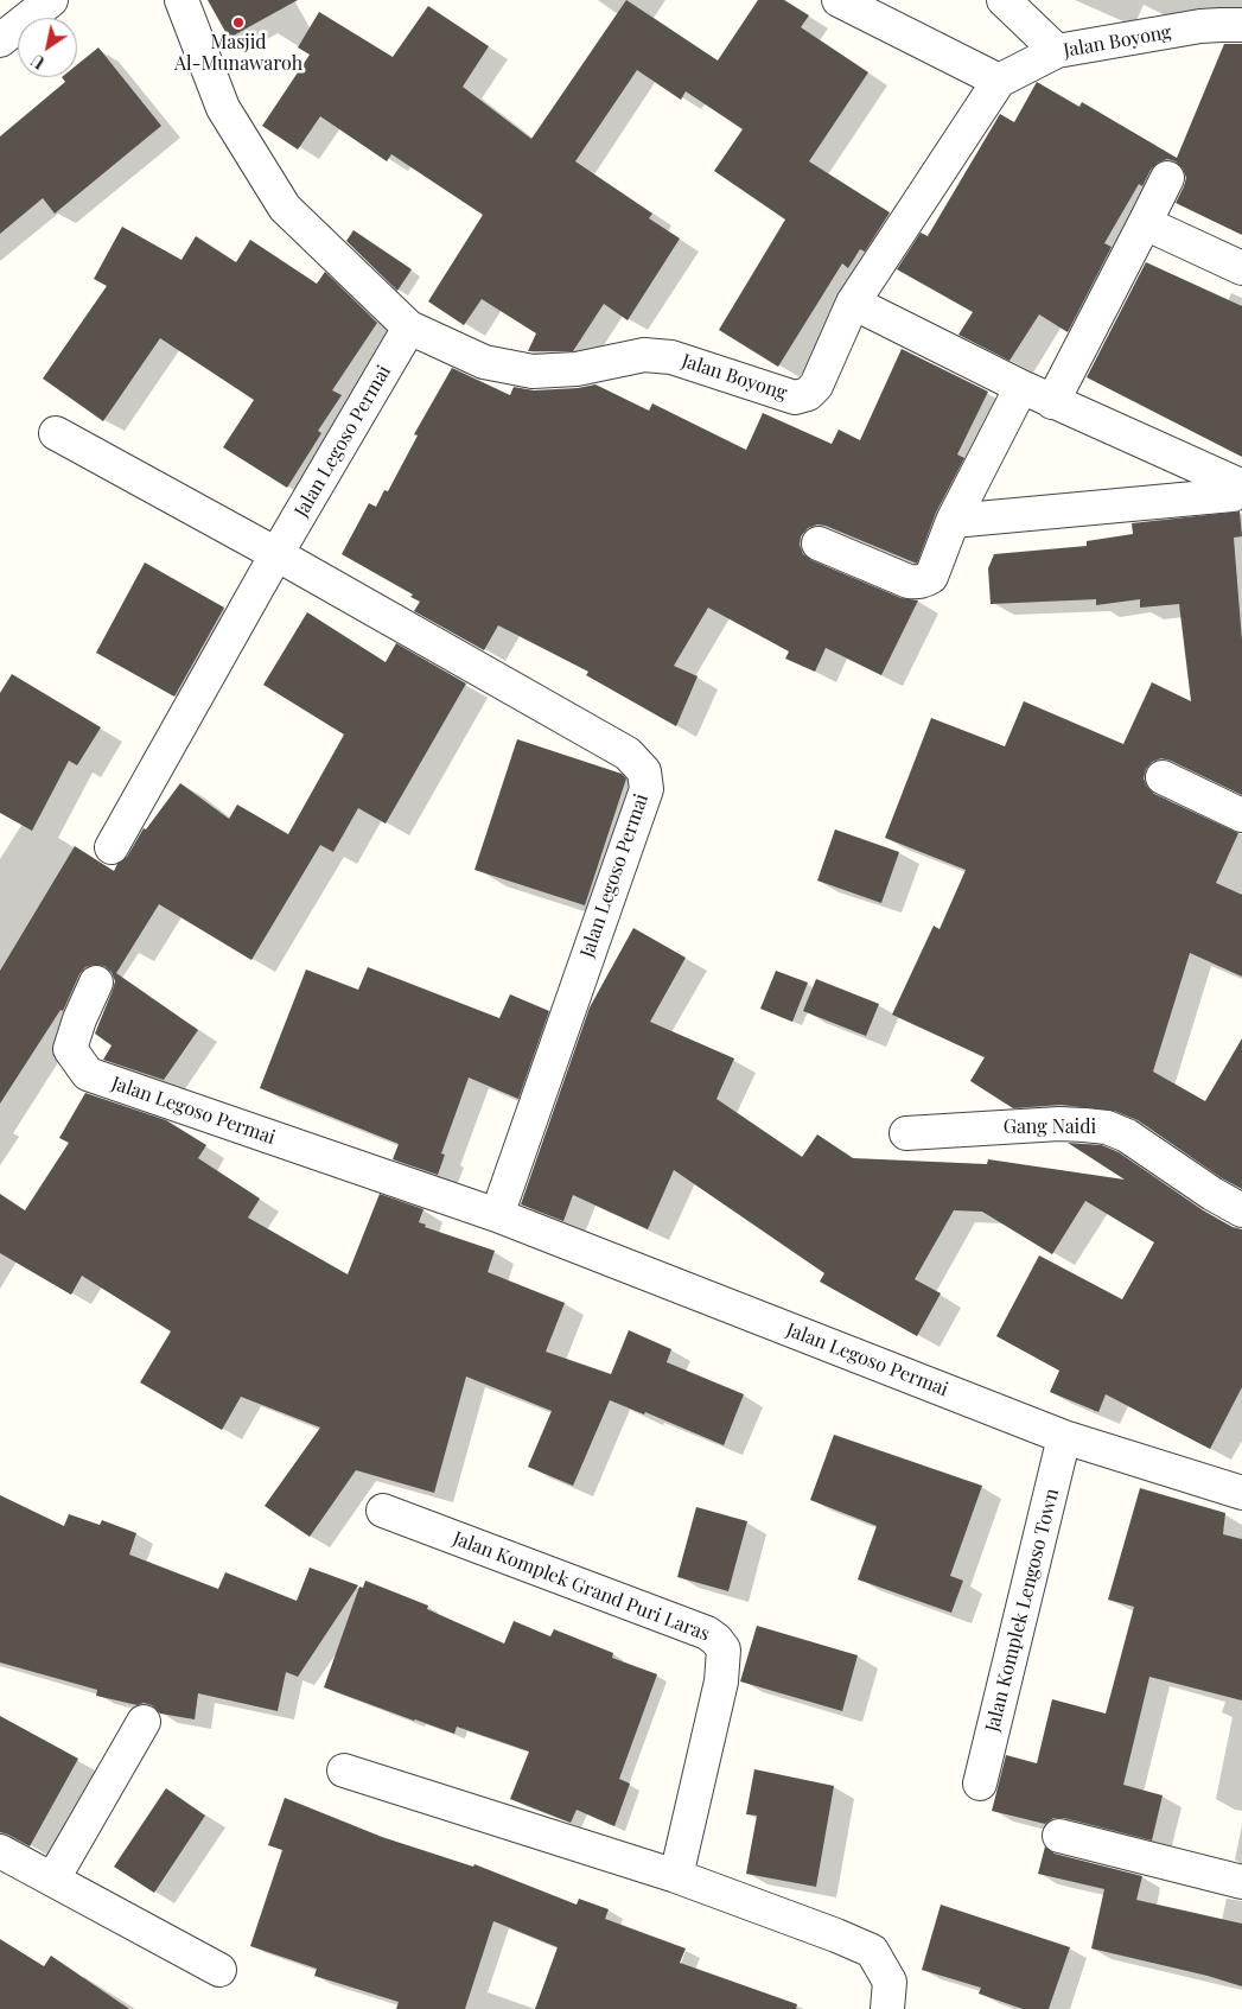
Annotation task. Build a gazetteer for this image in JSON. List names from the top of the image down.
{
  "streets": {
    "street": [
      "Jalan Boyong",
      "Jalan Legoso Permai",
      "Gang Naidi",
      "Jalan Komplek Grand Puri Laras",
      "Jalan Komplek Lengoso Town"
    ]
  },
  "crossings": [
    ["Jalan Boyong", "Jalan Legoso Permai"],
    ["Jalan Legoso Permai", "Jalan Komplek Lengoso Town"]
  ],
  "places": ["Masjid Al-Munawaroh"],
  "north": "bottom left"
}
